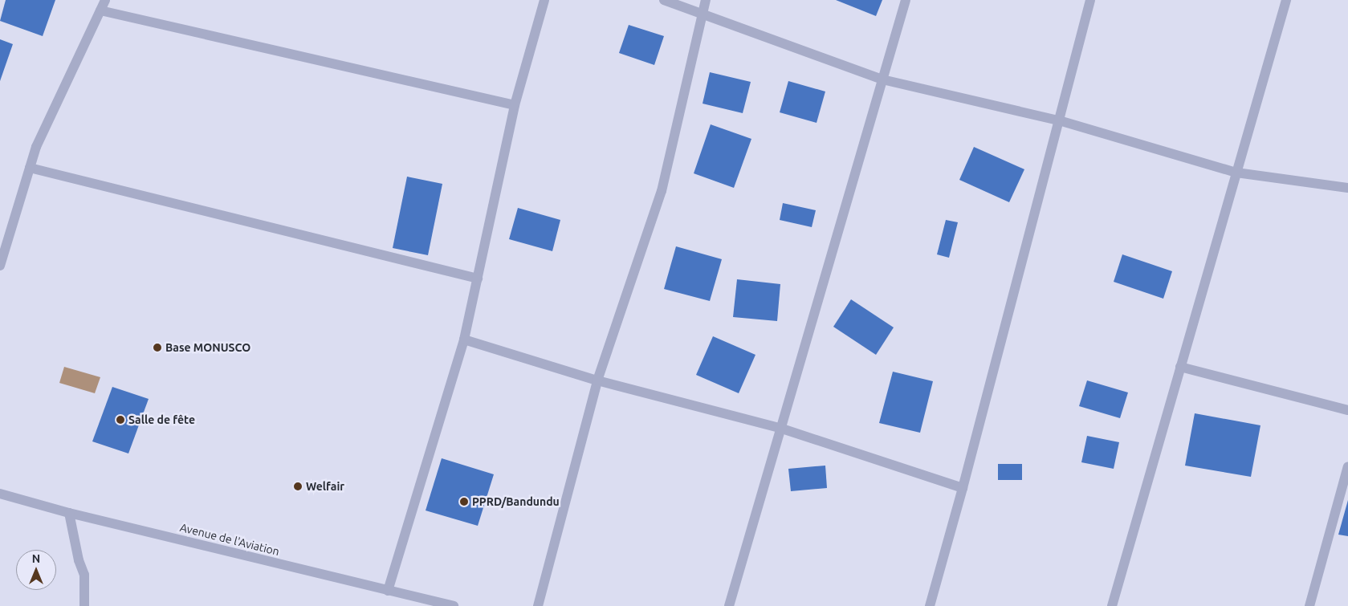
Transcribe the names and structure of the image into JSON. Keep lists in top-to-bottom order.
{
  "streets": {
    "street": ["Avenue de l'Aviation"]
  },
  "places": [
    "Base MONUSCO",
    "Salle de fête",
    "Welfair",
    "PPRD/Bandundu"
  ],
  "north": "top"
}
